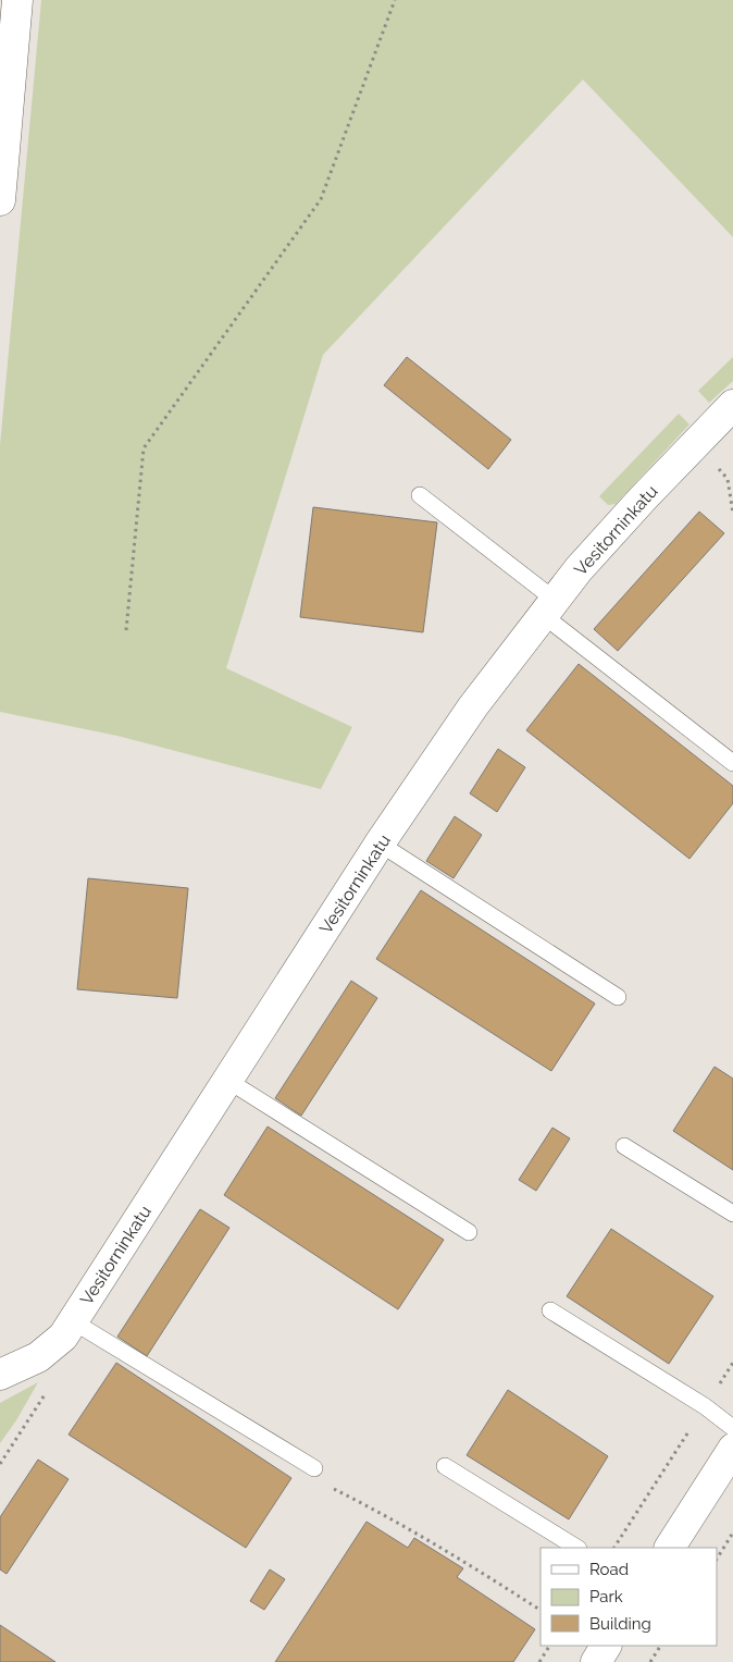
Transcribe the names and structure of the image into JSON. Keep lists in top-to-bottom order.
{
  "streets": {
    "street": ["Vesitorninkatu"]
  },
  "legend": ["Road", "Park", "Building"]
}
